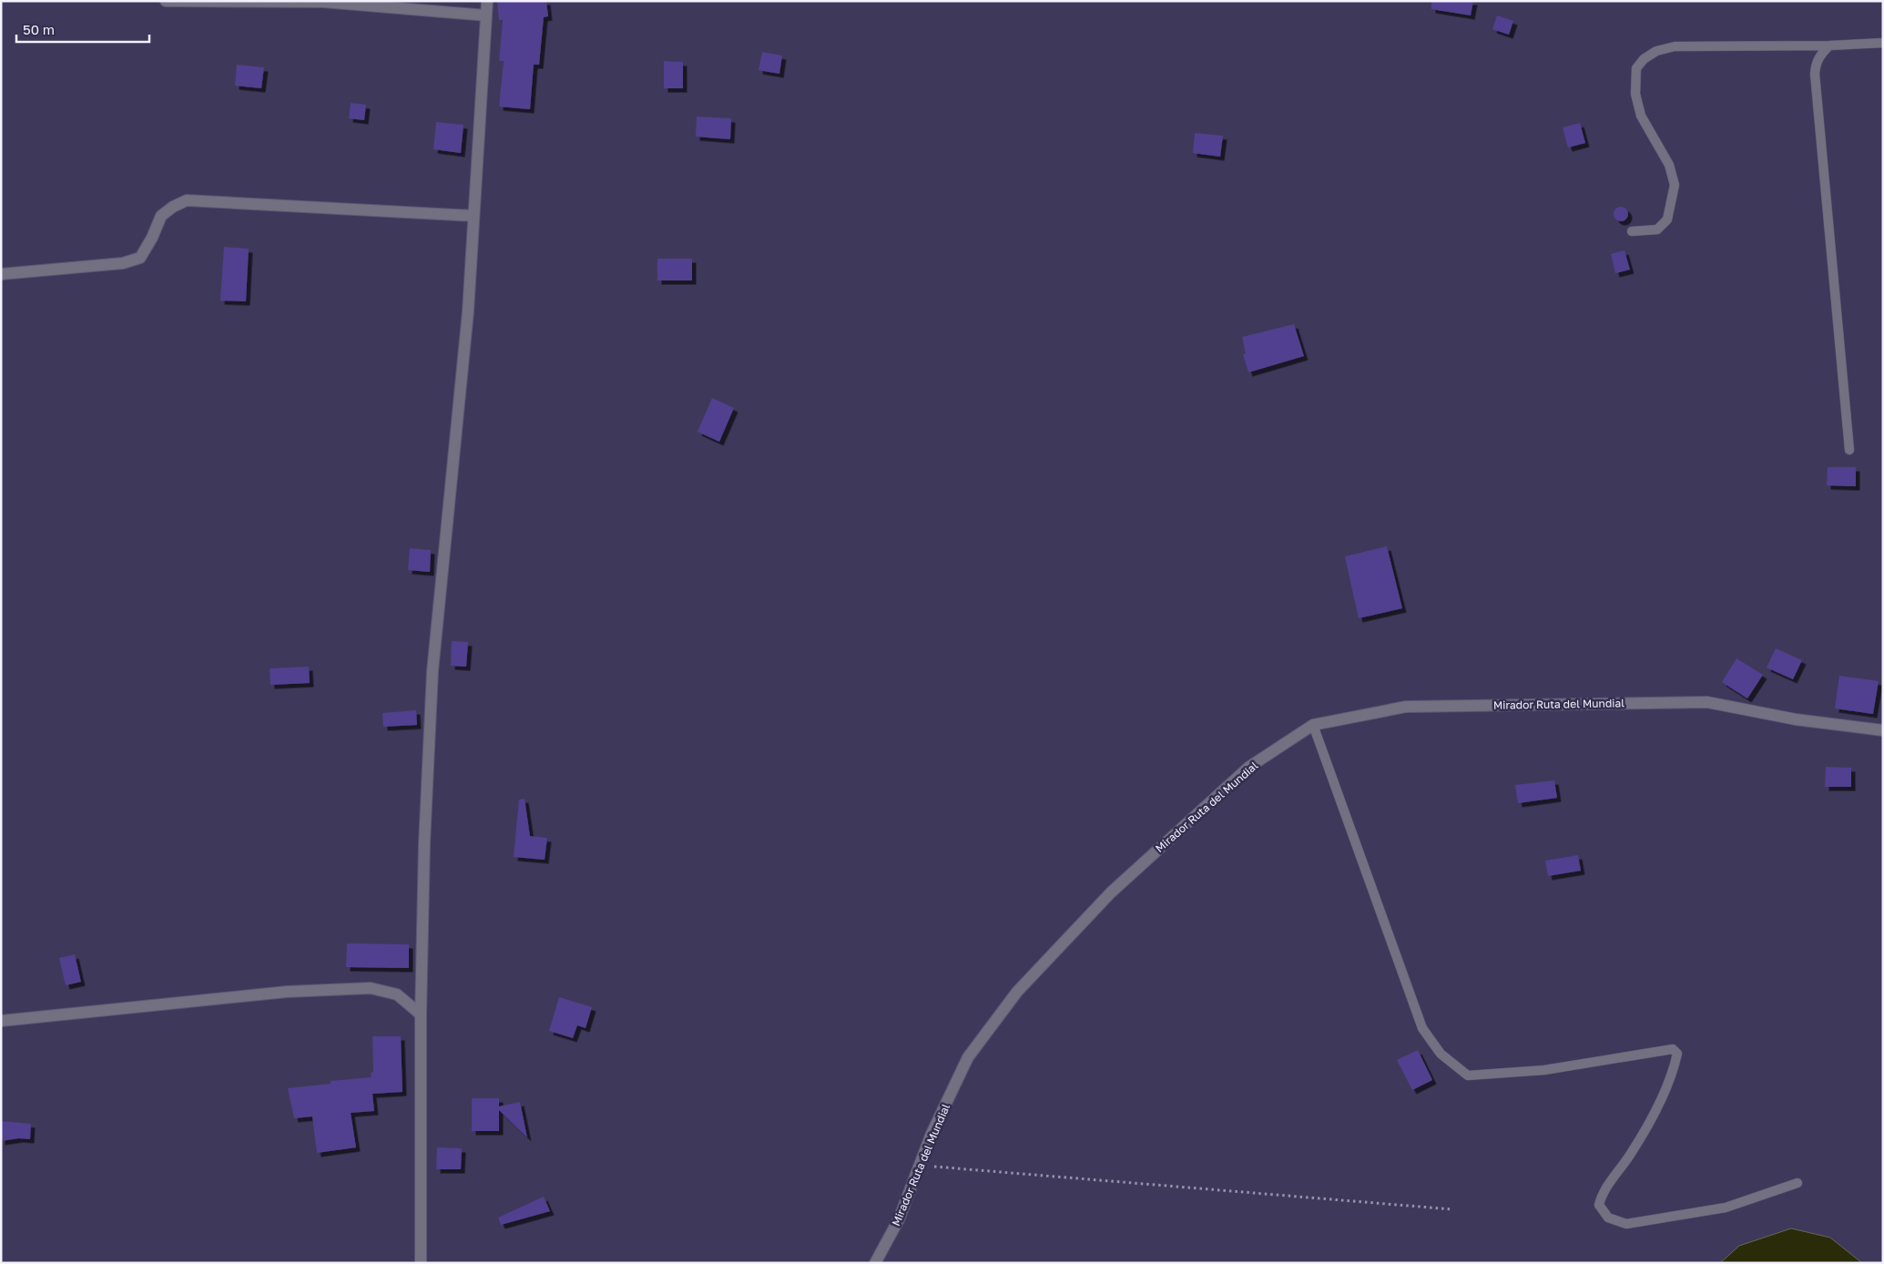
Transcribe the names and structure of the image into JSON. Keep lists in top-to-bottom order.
{
  "streets": {
    "street": ["Mirador Ruta del Mundial"]
  },
  "scale_bar": "50 m"
}
